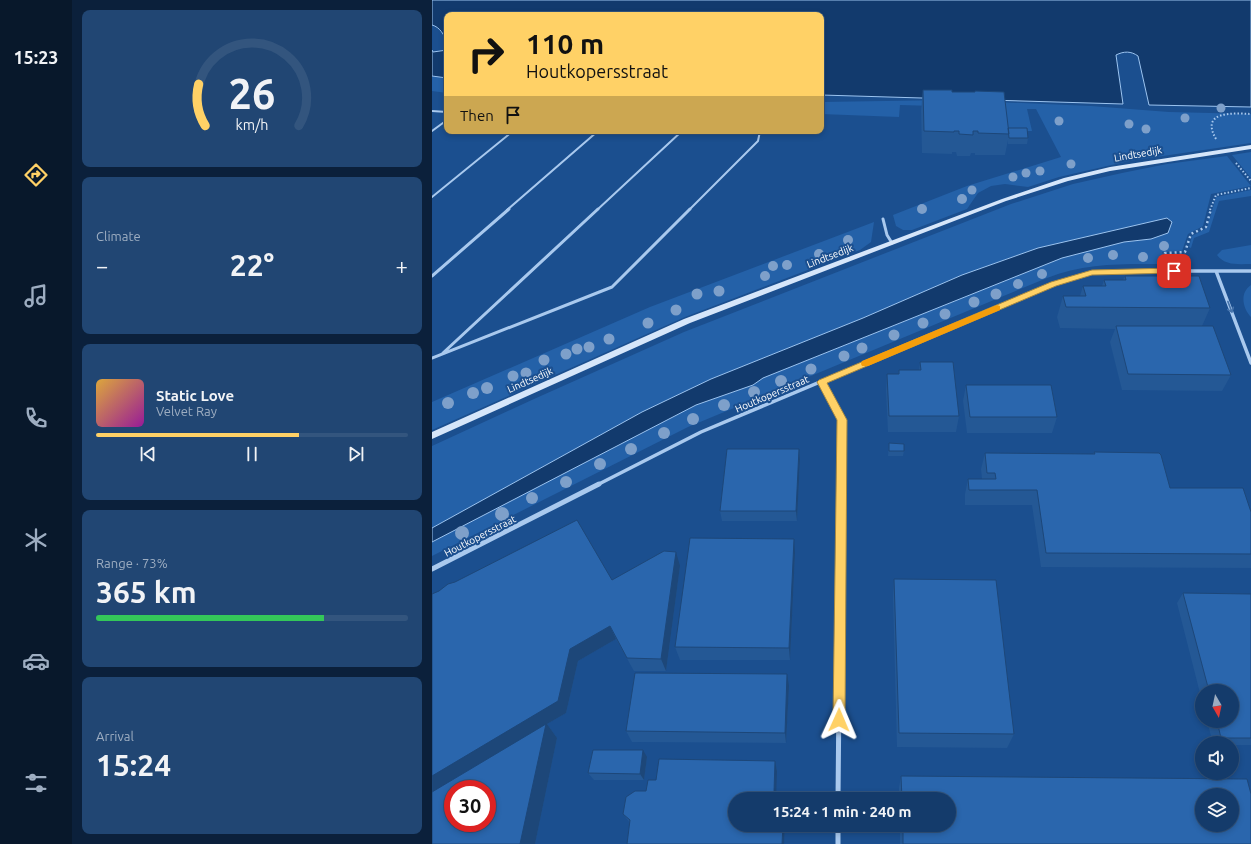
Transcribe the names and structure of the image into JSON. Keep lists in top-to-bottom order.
{
  "streets": {
    "street": ["Lindtsedijk", "Houtkopersstraat"]
  },
  "north": "bottom",
  "page": {
    "tabs": "15:23",
    "turn": ["110 m", "Houtkopersstraat"],
    "then": "Then",
    "tile": [
      "Climate",
      ["Range · 73%", "365 km"],
      ["Arrival", "15:24"]
    ],
    "heat": ["−", "22°", "+"],
    "song": ["Static Love", "Velvet Ray"],
    "limit": "30",
    "trip": "15:24 · 1 min · 240 m",
    "gauge": ["26", "km/h"]
  }
}
